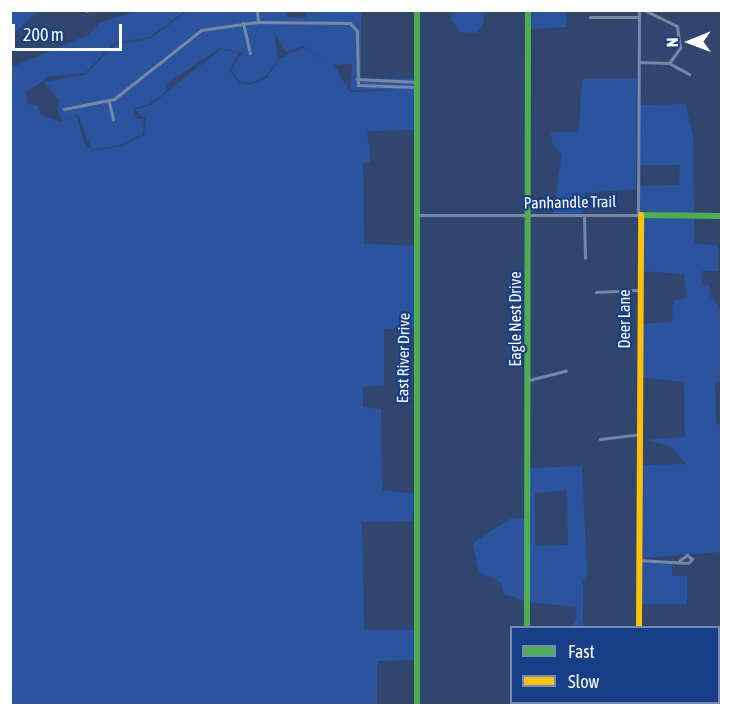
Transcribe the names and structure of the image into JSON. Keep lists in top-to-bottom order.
{
  "streets": {
    "street": [
      "Panhandle Trail",
      "Eagle Nest Drive",
      "Deer Lane",
      "East River Drive"
    ]
  },
  "crossings": [
    ["Panhandle Trail", "Eagle Nest Drive"],
    ["Panhandle Trail", "Deer Lane"],
    ["Panhandle Trail", "East River Drive"]
  ],
  "legend": ["Fast", "Slow"],
  "scale_bar": "200 m",
  "north": "left"
}
